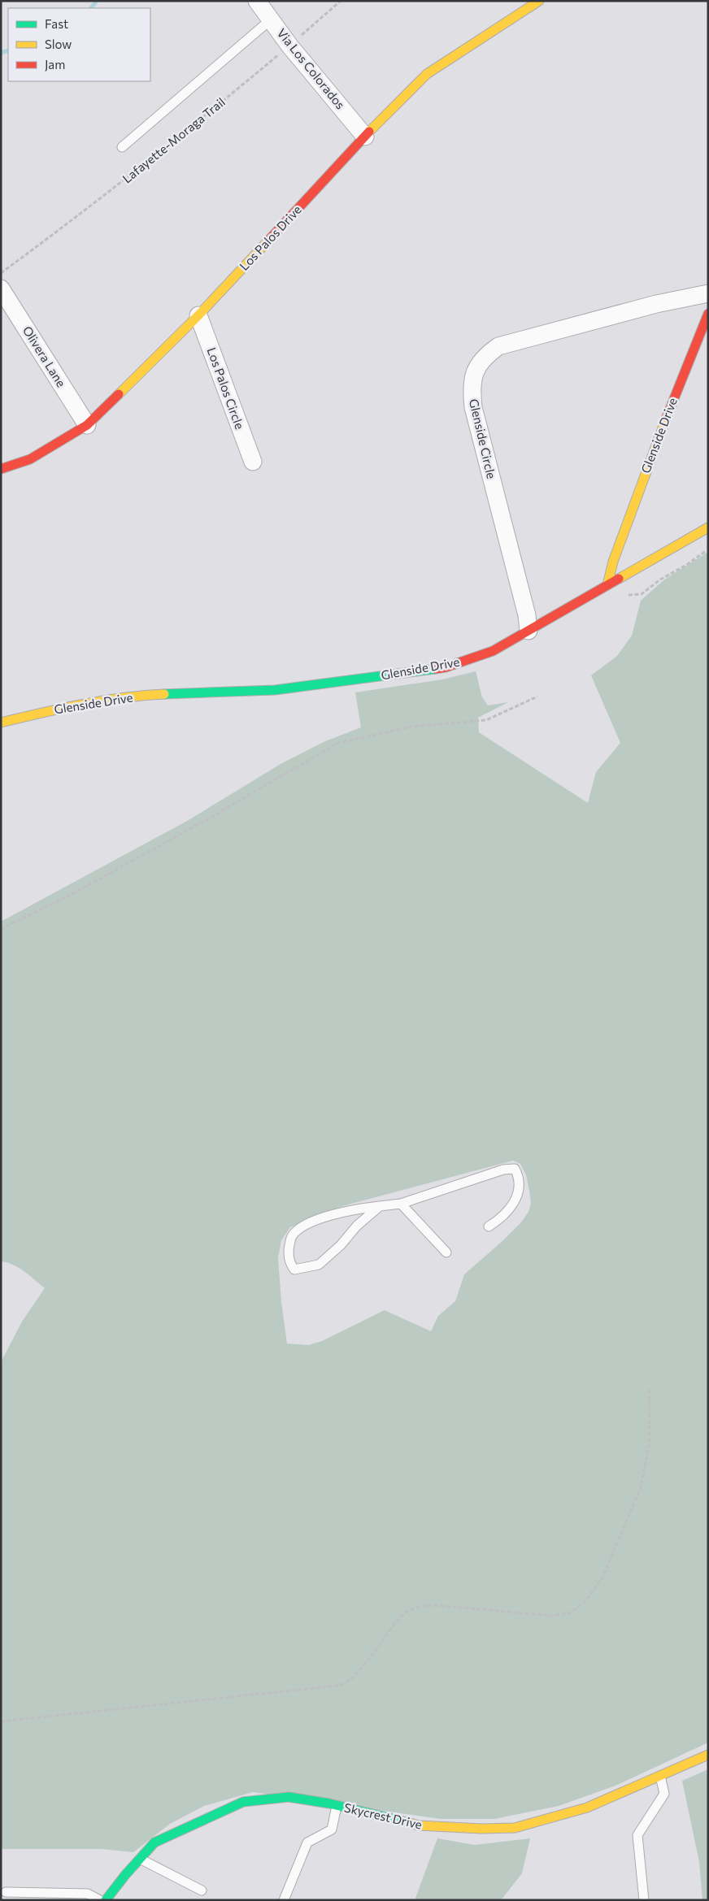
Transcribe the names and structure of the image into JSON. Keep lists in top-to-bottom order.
{
  "streets": {
    "street": [
      "Via Los Colorados",
      "Los Palos Drive",
      "Olivera Lane",
      "Los Palos Circle",
      "Glenside Drive",
      "Glenside Circle",
      "Skycrest Drive"
    ],
    "path": ["Lafayette-Moraga Trail"]
  },
  "crossings": [
    ["Via Los Colorados", "Lafayette-Moraga Trail"],
    ["Via Los Colorados", "Los Palos Drive"],
    ["Los Palos Drive", "Olivera Lane"],
    ["Los Palos Drive", "Los Palos Circle"],
    ["Glenside Drive", "Glenside Circle"]
  ],
  "legend": ["Fast", "Slow", "Jam"]
}
